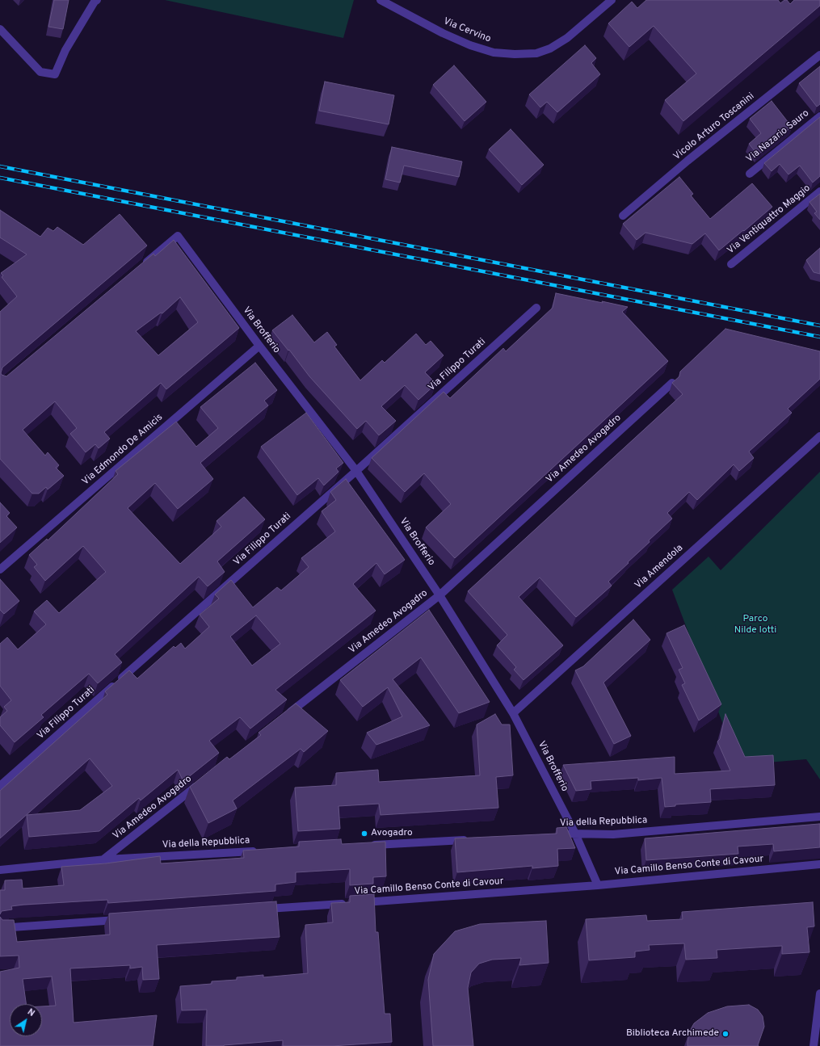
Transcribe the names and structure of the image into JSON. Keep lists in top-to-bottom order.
{
  "streets": {
    "street": [
      "Via Cervino",
      "Vicolo Arturo Toscanini",
      "Via Nazario Sauro",
      "Via Ventiquattro Maggio",
      "Via Brofferio",
      "Via Filippo Turati",
      "Via Amedeo Avogadro",
      "Via Edmondo De Amicis",
      "Via Amendola",
      "Via della Repubblica",
      "Via Camillo Benso Conte di Cavour"
    ]
  },
  "crossings": [
    ["Via Brofferio", "Via Filippo Turati"],
    ["Via Brofferio", "Via Amedeo Avogadro"],
    ["Via Brofferio", "Via Edmondo De Amicis"],
    ["Via Brofferio", "Via Amendola"],
    ["Via Brofferio", "Via della Repubblica"],
    ["Via Brofferio", "Via Camillo Benso Conte di Cavour"],
    ["Via Amedeo Avogadro", "Via della Repubblica"]
  ],
  "parks": ["Parco Nilde Iotti"],
  "places": ["Avogadro", "Biblioteca Archimede"],
  "north": "top right"
}
